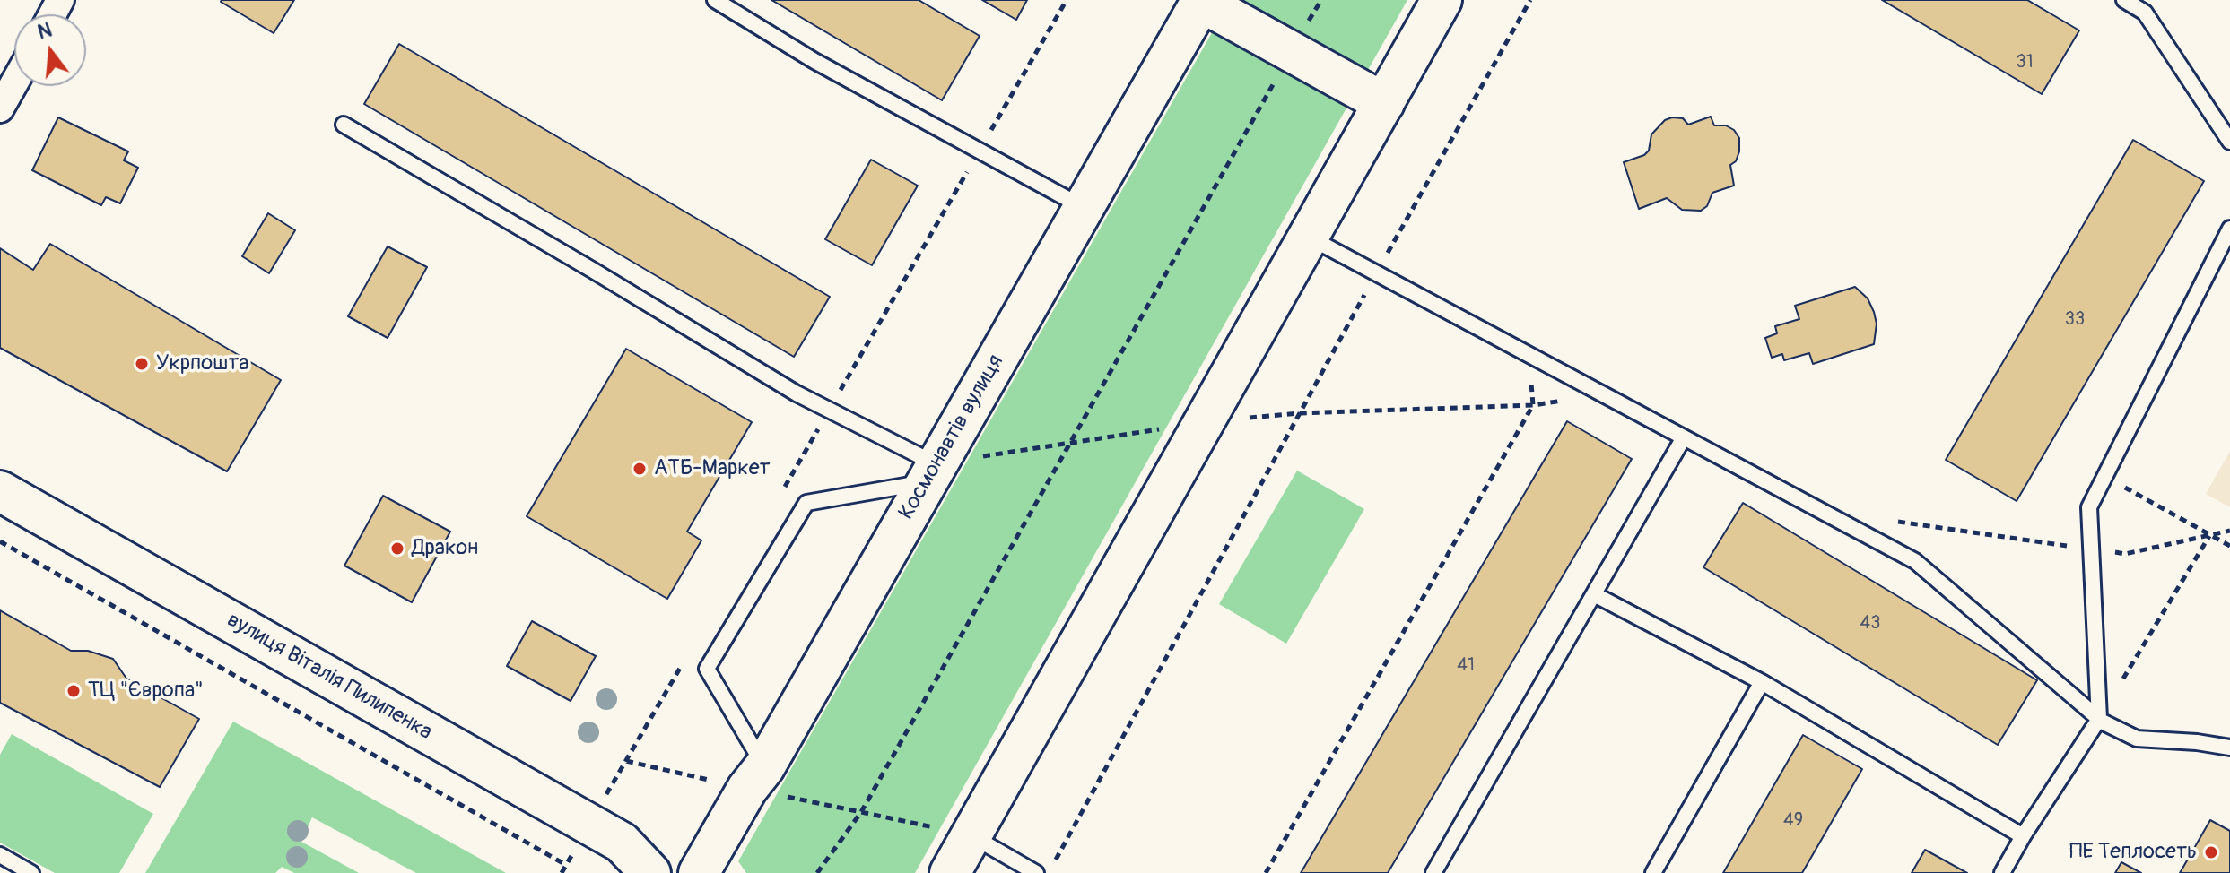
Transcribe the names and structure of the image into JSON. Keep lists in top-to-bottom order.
{
  "streets": {
    "street": ["Космонавтів вулиця", "вулиця Віталія Пилипенка"]
  },
  "places": [
    "Укрпошта",
    "АТБ-Маркет",
    "Дракон",
    "ТЦ \"Європа\"",
    "ПЕ Теплосеть"
  ],
  "house_numbers": [
    "31",
    "33",
    "43",
    "41",
    "49"
  ],
  "north": "top"
}
